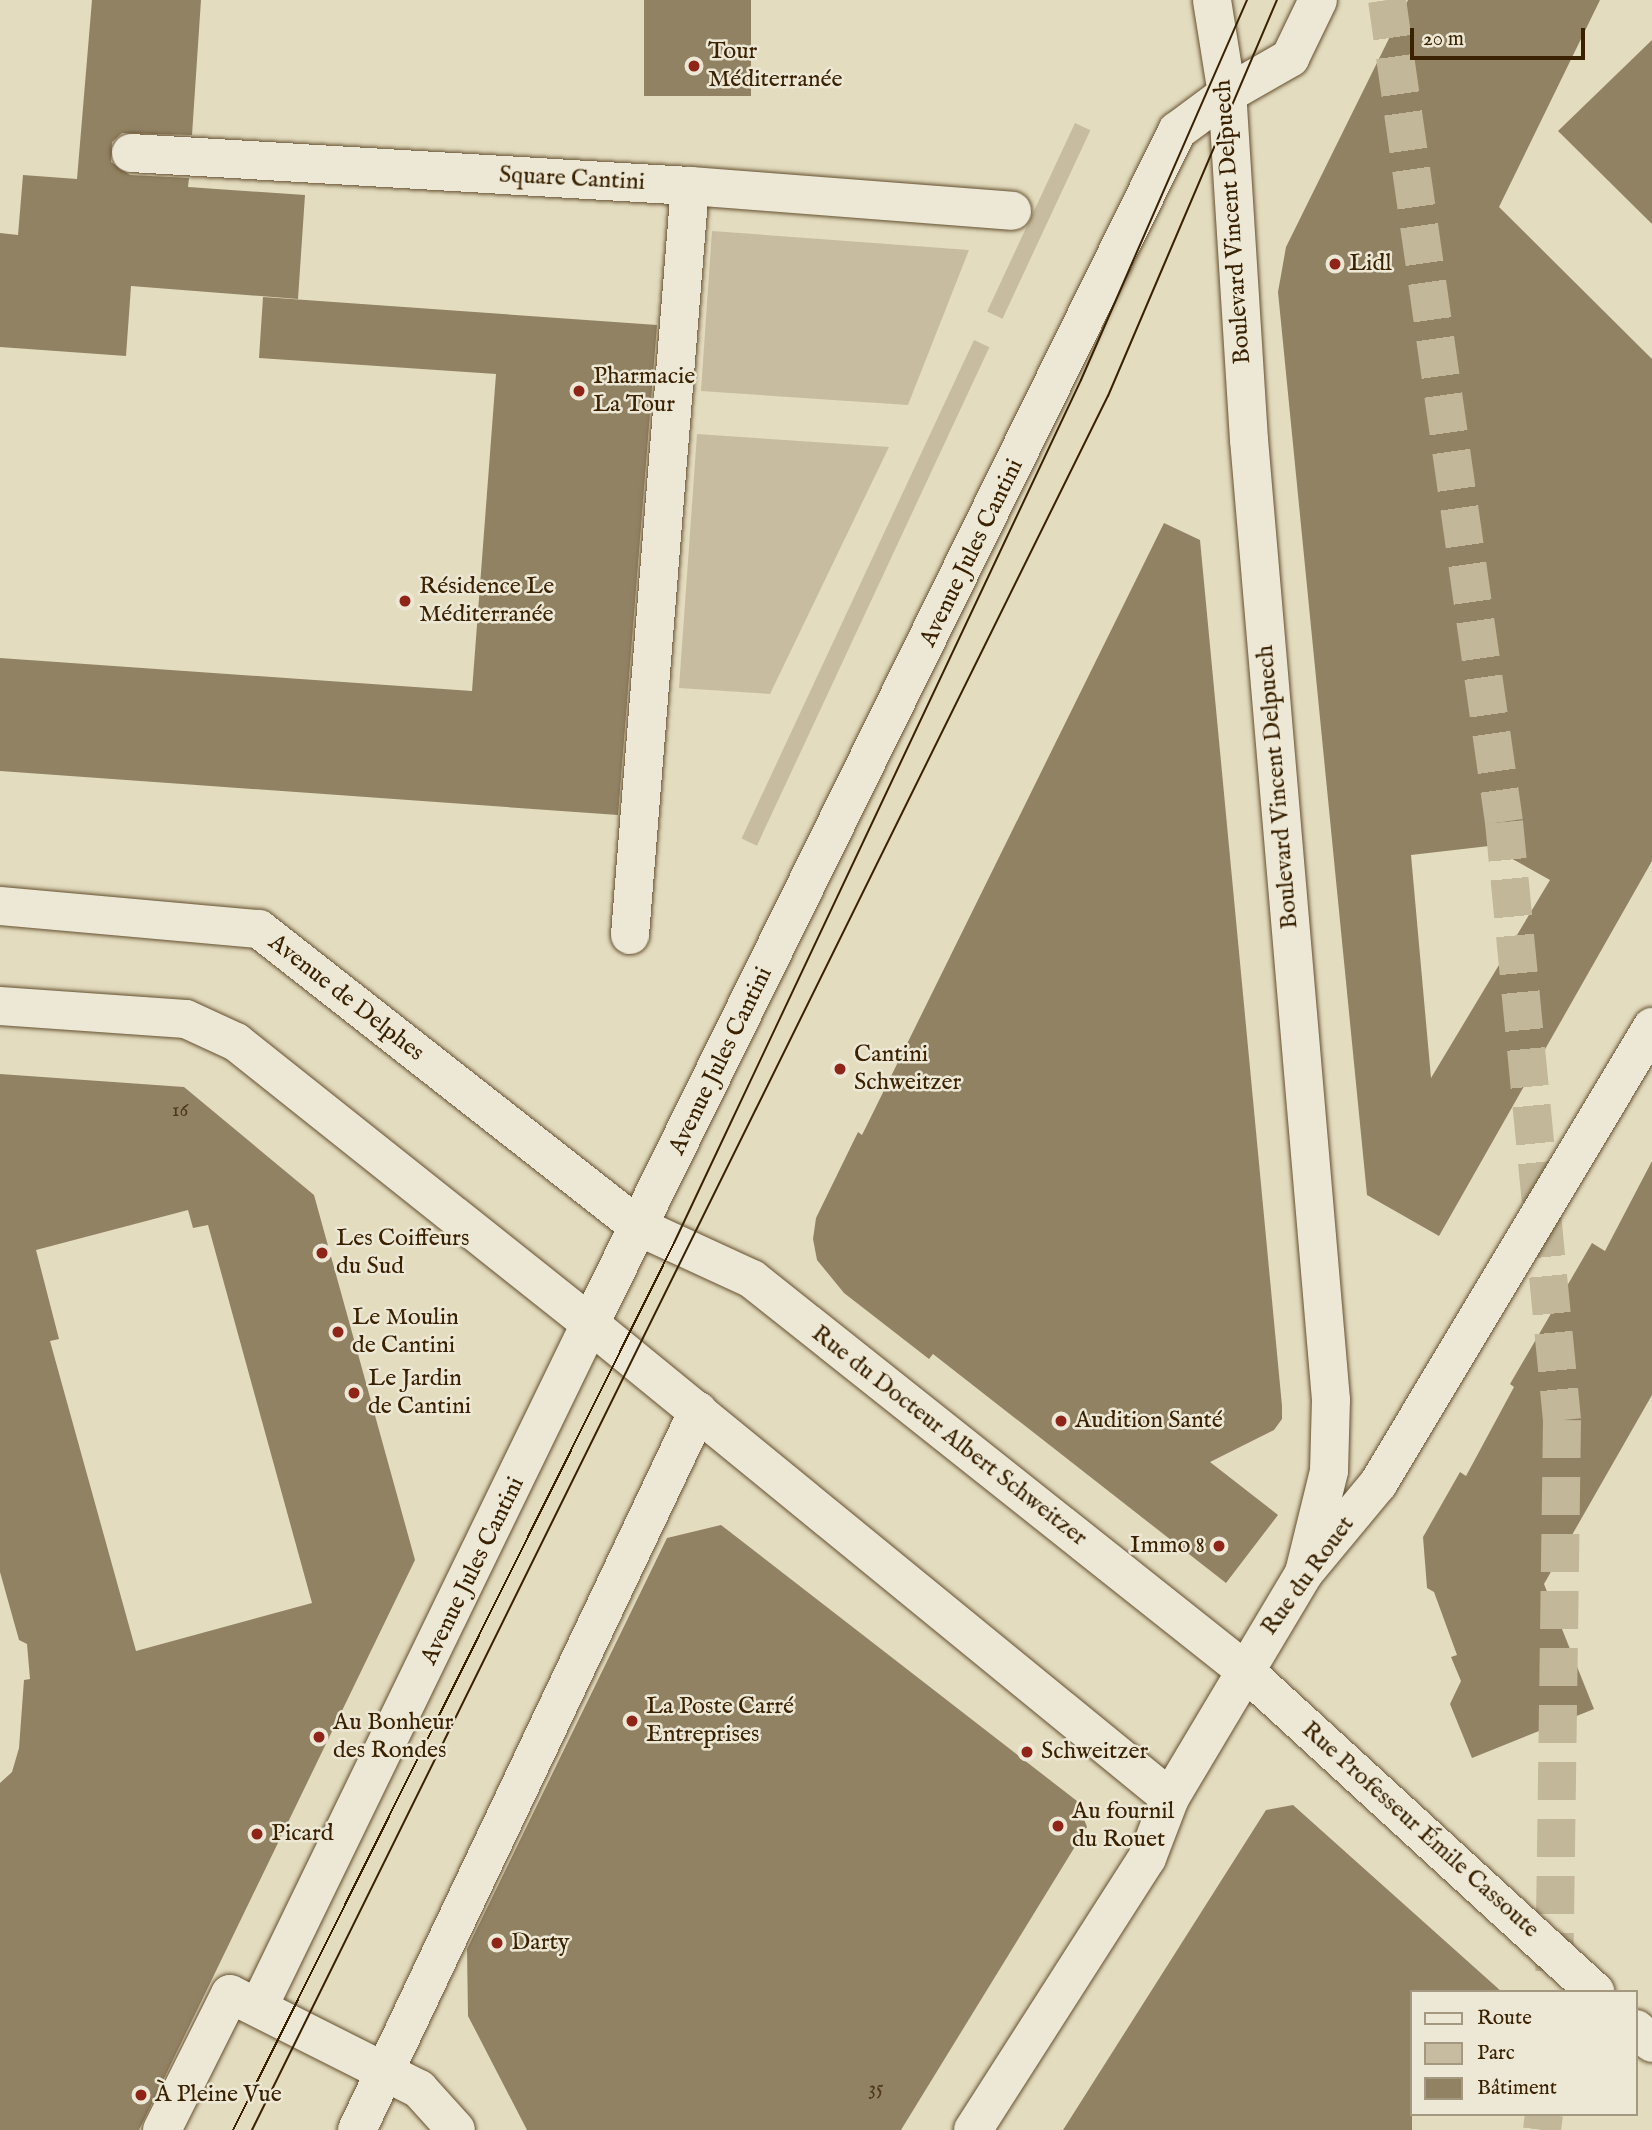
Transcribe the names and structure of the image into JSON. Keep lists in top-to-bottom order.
{
  "streets": {
    "street": [
      "Square Cantini",
      "Boulevard Vincent Delpuech",
      "Avenue Jules Cantini",
      "Avenue de Delphes",
      "Rue du Docteur Albert Schweitzer",
      "Rue du Rouet",
      "Rue Professeur Émile Cassoute"
    ]
  },
  "crossings": [
    ["Boulevard Vincent Delpuech", "Avenue Jules Cantini"],
    ["Boulevard Vincent Delpuech", "Rue du Rouet"],
    ["Avenue Jules Cantini", "Avenue de Delphes"],
    ["Avenue Jules Cantini", "Rue du Docteur Albert Schweitzer"],
    ["Avenue de Delphes", "Rue du Docteur Albert Schweitzer"],
    ["Rue du Docteur Albert Schweitzer", "Rue du Rouet"],
    ["Rue du Docteur Albert Schweitzer", "Rue Professeur Émile Cassoute"],
    ["Rue du Rouet", "Rue Professeur Émile Cassoute"]
  ],
  "places": [
    "Tour Méditerranée",
    "Lidl",
    "Pharmacie La Tour",
    "Résidence Le Méditerranée",
    "Cantini Schweitzer",
    "Les Coiffeurs du Sud",
    "Le Moulin de Cantini",
    "Le Jardin de Cantini",
    "Audition Santé",
    "Immo 8",
    "La Poste Carré Entreprises",
    "Au Bonheur des Rondes",
    "Schweitzer",
    "Au fournil du Rouet",
    "Picard",
    "Darty",
    "À Pleine Vue"
  ],
  "house_numbers": ["16", "35"],
  "legend": ["Route", "Parc", "Bâtiment"],
  "scale_bar": "20 m"
}
